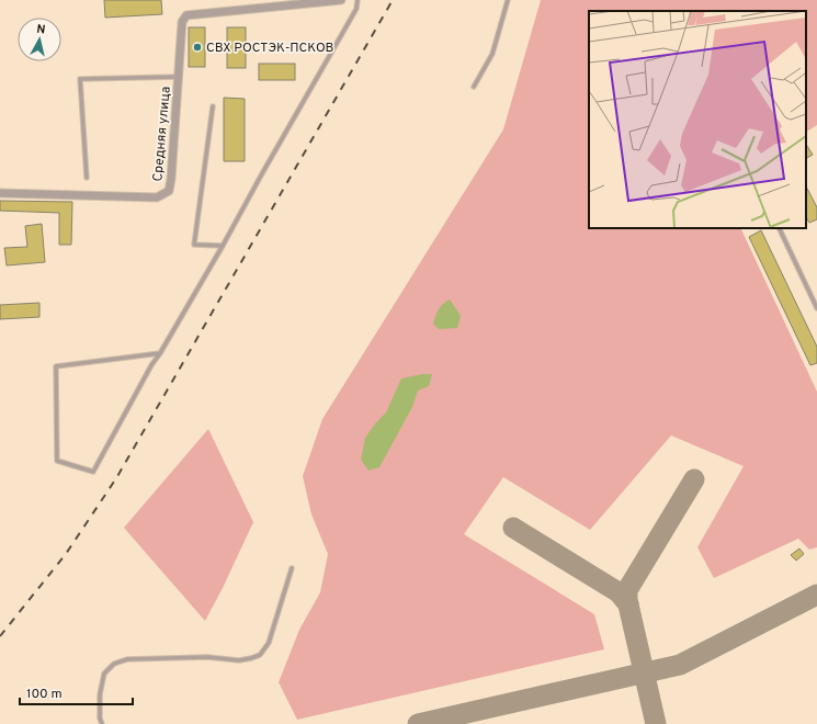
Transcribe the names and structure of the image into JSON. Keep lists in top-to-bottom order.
{
  "streets": {
    "street": ["Средняя улица"]
  },
  "places": ["СВХ РОСТЭК-ПСКОВ"],
  "scale_bar": "100 m",
  "north": "top"
}
